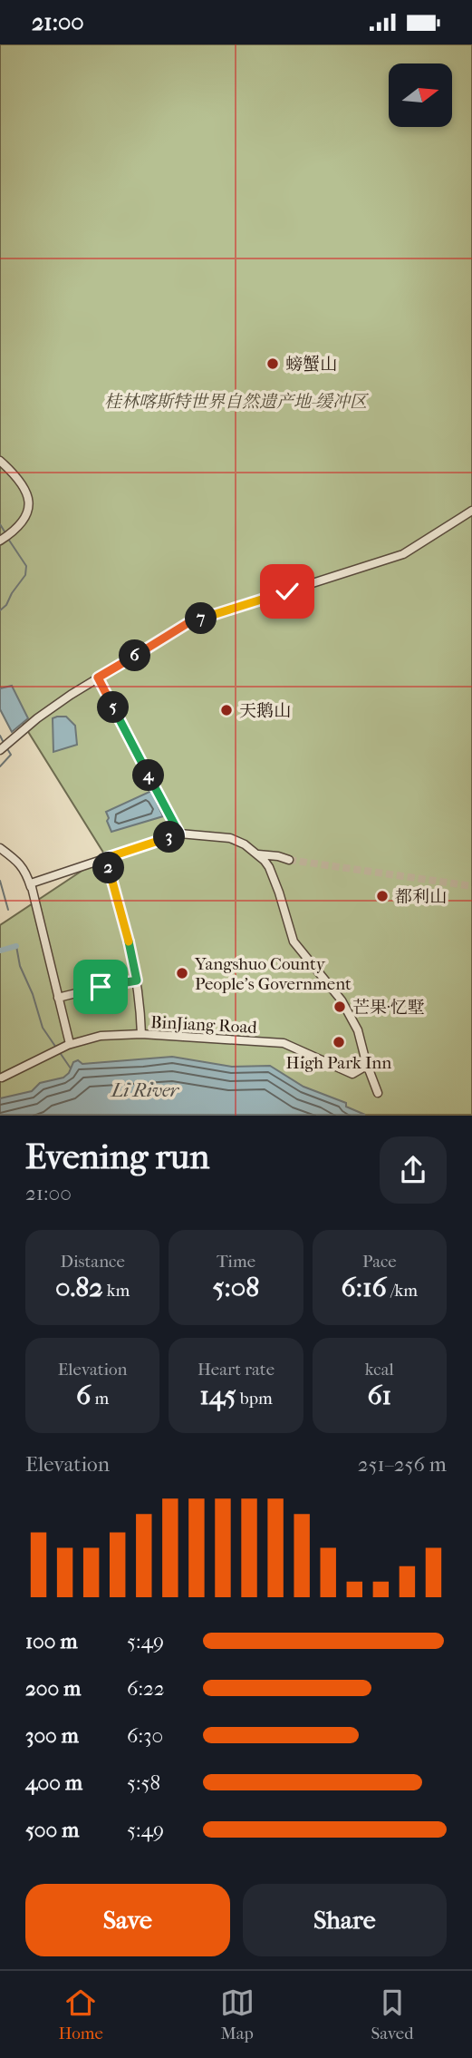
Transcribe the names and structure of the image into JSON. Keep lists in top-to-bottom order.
{
  "streets": {
    "street": ["BinJiang Road"]
  },
  "water": ["Li River"],
  "parks": ["桂林喀斯特世界自然遗产地-缓冲区"],
  "places": [
    "螃蟹山",
    "天鹅山",
    "都利山",
    "Yangshuo County People's Government",
    "芒果·忆墅",
    "High Park Inn"
  ],
  "north": "right",
  "page": {
    "status": "21:00",
    "pins": [
      "7",
      "6",
      "5",
      "4",
      "3",
      "2"
    ],
    "heading": ["Evening run", "21:00"],
    "stats": [
      ["Distance", "0.82 km"],
      ["Time", "5:08"],
      ["Pace", "6:16 /km"],
      ["Elevation", "6 m"],
      ["Heart rate", "145 bpm"],
      ["kcal", "61"]
    ],
    "chart": ["Elevation", "251–256 m"],
    "list": [
      {
        "name": "100 m",
        "note": "5:49"
      },
      {
        "name": "200 m",
        "note": "6:22"
      },
      {
        "name": "300 m",
        "note": "6:30"
      },
      {
        "name": "400 m",
        "note": "5:58"
      },
      {
        "name": "500 m",
        "note": "5:49"
      }
    ],
    "buttons": ["Save", "Share"],
    "tabs": ["Home", "Map", "Saved"]
  }
}
